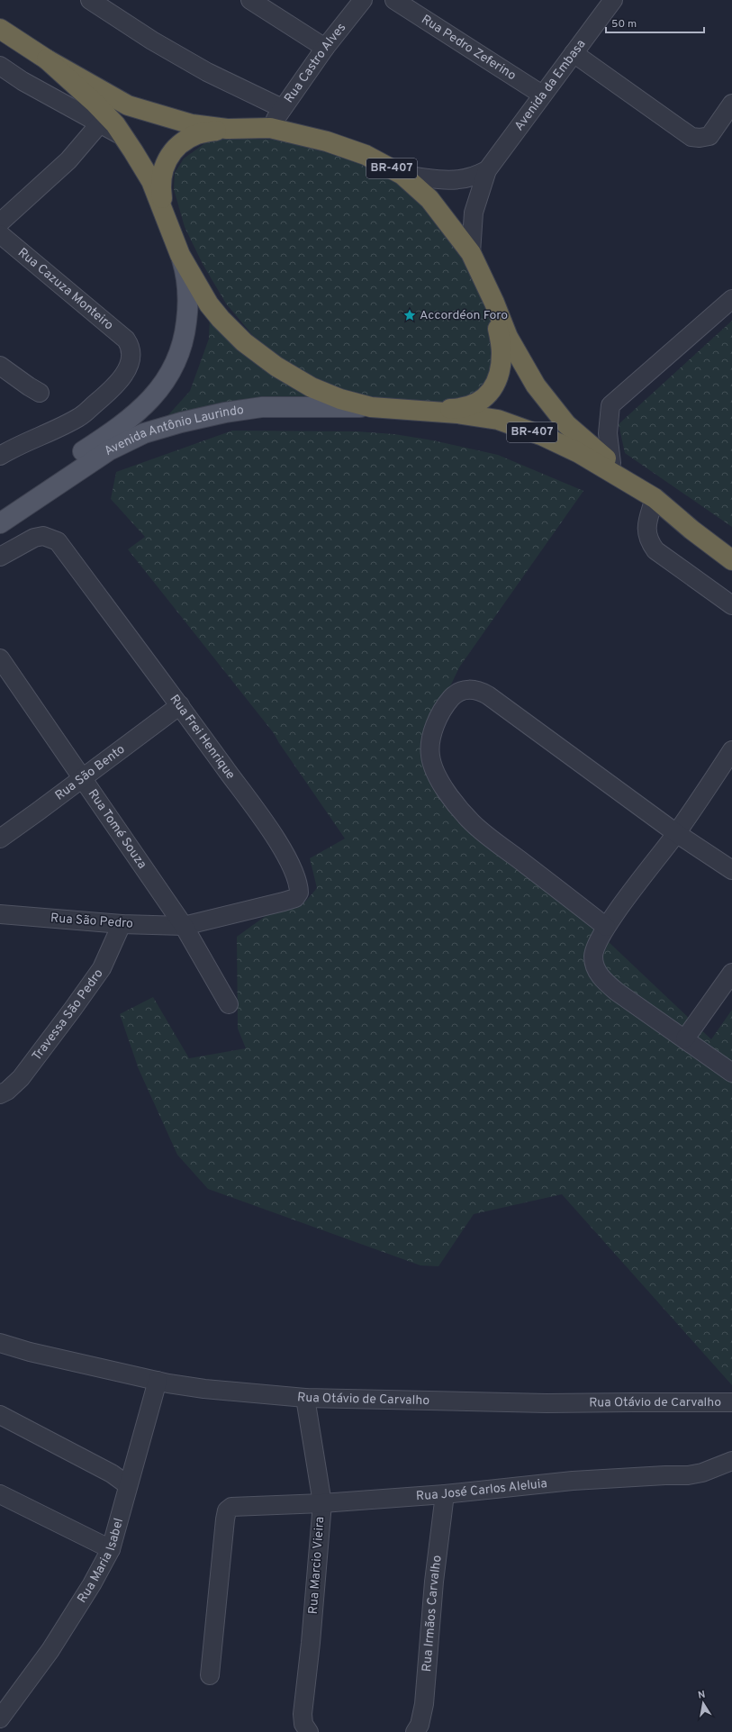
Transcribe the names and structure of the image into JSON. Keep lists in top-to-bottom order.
{
  "streets": {
    "highway": ["BR-407"],
    "main road": ["Avenida Antônio Laurindo"],
    "street": [
      "Rua Pedro Zeferino",
      "Rua Castro Alves",
      "Avenida da Embasa",
      "Rua Cazuza Monteiro",
      "Rua Frei Henrique",
      "Rua São Bento",
      "Rua Tomé Souza",
      "Rua São Pedro",
      "Travessa São Pedro",
      "Rua Otávio de Carvalho",
      "Rua José Carlos Aleluia",
      "Rua Maria Isabel",
      "Rua Marcio Vieira",
      "Rua Irmãos Carvalho"
    ]
  },
  "crossings": [
    ["Rua Pedro Zeferino", "Avenida da Embasa"],
    ["Rua Castro Alves", "BR-407"],
    ["Avenida da Embasa", "BR-407"],
    ["BR-407", "Avenida Antônio Laurindo"],
    ["Rua Frei Henrique", "Rua São Bento"],
    ["Rua Frei Henrique", "Rua Tomé Souza"],
    ["Rua Frei Henrique", "Rua São Pedro"],
    ["Rua São Bento", "Rua Tomé Souza"],
    ["Rua Tomé Souza", "Rua São Pedro"],
    ["Rua São Pedro", "Travessa São Pedro"],
    ["Rua Otávio de Carvalho", "Rua Maria Isabel"],
    ["Rua Otávio de Carvalho", "Rua Marcio Vieira"],
    ["Rua José Carlos Aleluia", "Rua Marcio Vieira"],
    ["Rua José Carlos Aleluia", "Rua Irmãos Carvalho"]
  ],
  "places": {
    "place": ["Accordéon Foro"]
  },
  "scale_bar": "50 m",
  "north": "top"
}
